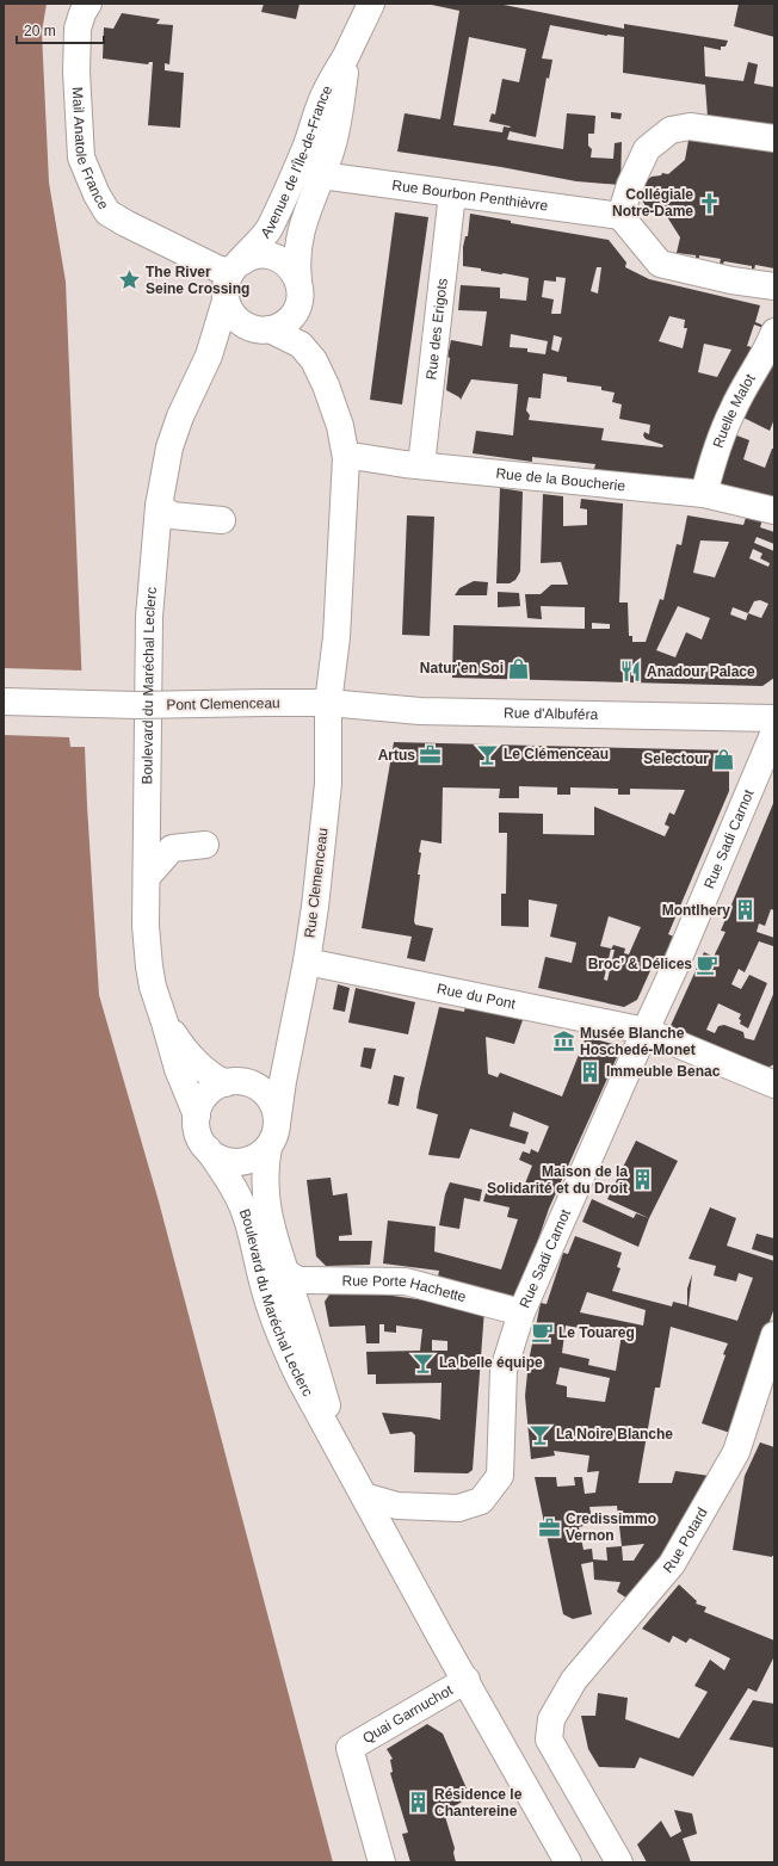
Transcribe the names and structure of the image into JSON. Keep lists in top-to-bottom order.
{
  "streets": {
    "street": [
      "Mail Anatole France",
      "Avenue de l'Île-de-France",
      "Rue Bourbon Penthièvre",
      "Rue des Erigots",
      "Ruelle Malot",
      "Rue de la Boucherie",
      "Boulevard du Maréchal Leclerc",
      "Pont Clemenceau",
      "Rue d'Albuféra",
      "Rue Sadi Carnot",
      "Rue Clemenceau",
      "Rue du Pont",
      "Rue Porte Hachette",
      "Rue Potard",
      "Quai Garnuchot"
    ]
  },
  "crossings": [
    ["Mail Anatole France", "Avenue de l'Île-de-France"],
    ["Mail Anatole France", "Boulevard du Maréchal Leclerc"],
    ["Avenue de l'Île-de-France", "Rue Bourbon Penthièvre"],
    ["Avenue de l'Île-de-France", "Boulevard du Maréchal Leclerc"],
    ["Avenue de l'Île-de-France", "Rue Clemenceau"],
    ["Rue Bourbon Penthièvre", "Rue des Erigots"],
    ["Rue des Erigots", "Rue de la Boucherie"],
    ["Ruelle Malot", "Rue de la Boucherie"],
    ["Rue de la Boucherie", "Rue Clemenceau"],
    ["Boulevard du Maréchal Leclerc", "Rue Sadi Carnot"],
    ["Boulevard du Maréchal Leclerc", "Rue Clemenceau"],
    ["Boulevard du Maréchal Leclerc", "Rue Porte Hachette"],
    ["Boulevard du Maréchal Leclerc", "Quai Garnuchot"],
    ["Pont Clemenceau", "Rue d'Albuféra"],
    ["Pont Clemenceau", "Rue Clemenceau"],
    ["Rue d'Albuféra", "Rue Clemenceau"],
    ["Rue Sadi Carnot", "Rue du Pont"],
    ["Rue Sadi Carnot", "Rue Porte Hachette"],
    ["Rue Clemenceau", "Rue du Pont"]
  ],
  "places": {
    "church": ["Collégiale Notre-Dame"],
    "place": ["The River Seine Crossing"],
    "shop": ["Natur'en Soi", "Selectour"],
    "restaurant": ["Anadour Palace"],
    "bar": ["Le Clémenceau", "La belle équipe", "La Noire Blanche"],
    "office": ["Artus", "Credissimmo Vernon"],
    "building": [
      "Montlhery",
      "Immeuble Benac",
      "Maison de la Solidarité et du Droit",
      "Résidence le Chantereine"
    ],
    "cafe": ["Broc’ & Délices", "Le Touareg"],
    "museum": ["Musée Blanche Hoschedé-Monet"]
  },
  "scale_bar": "20 m"
}
